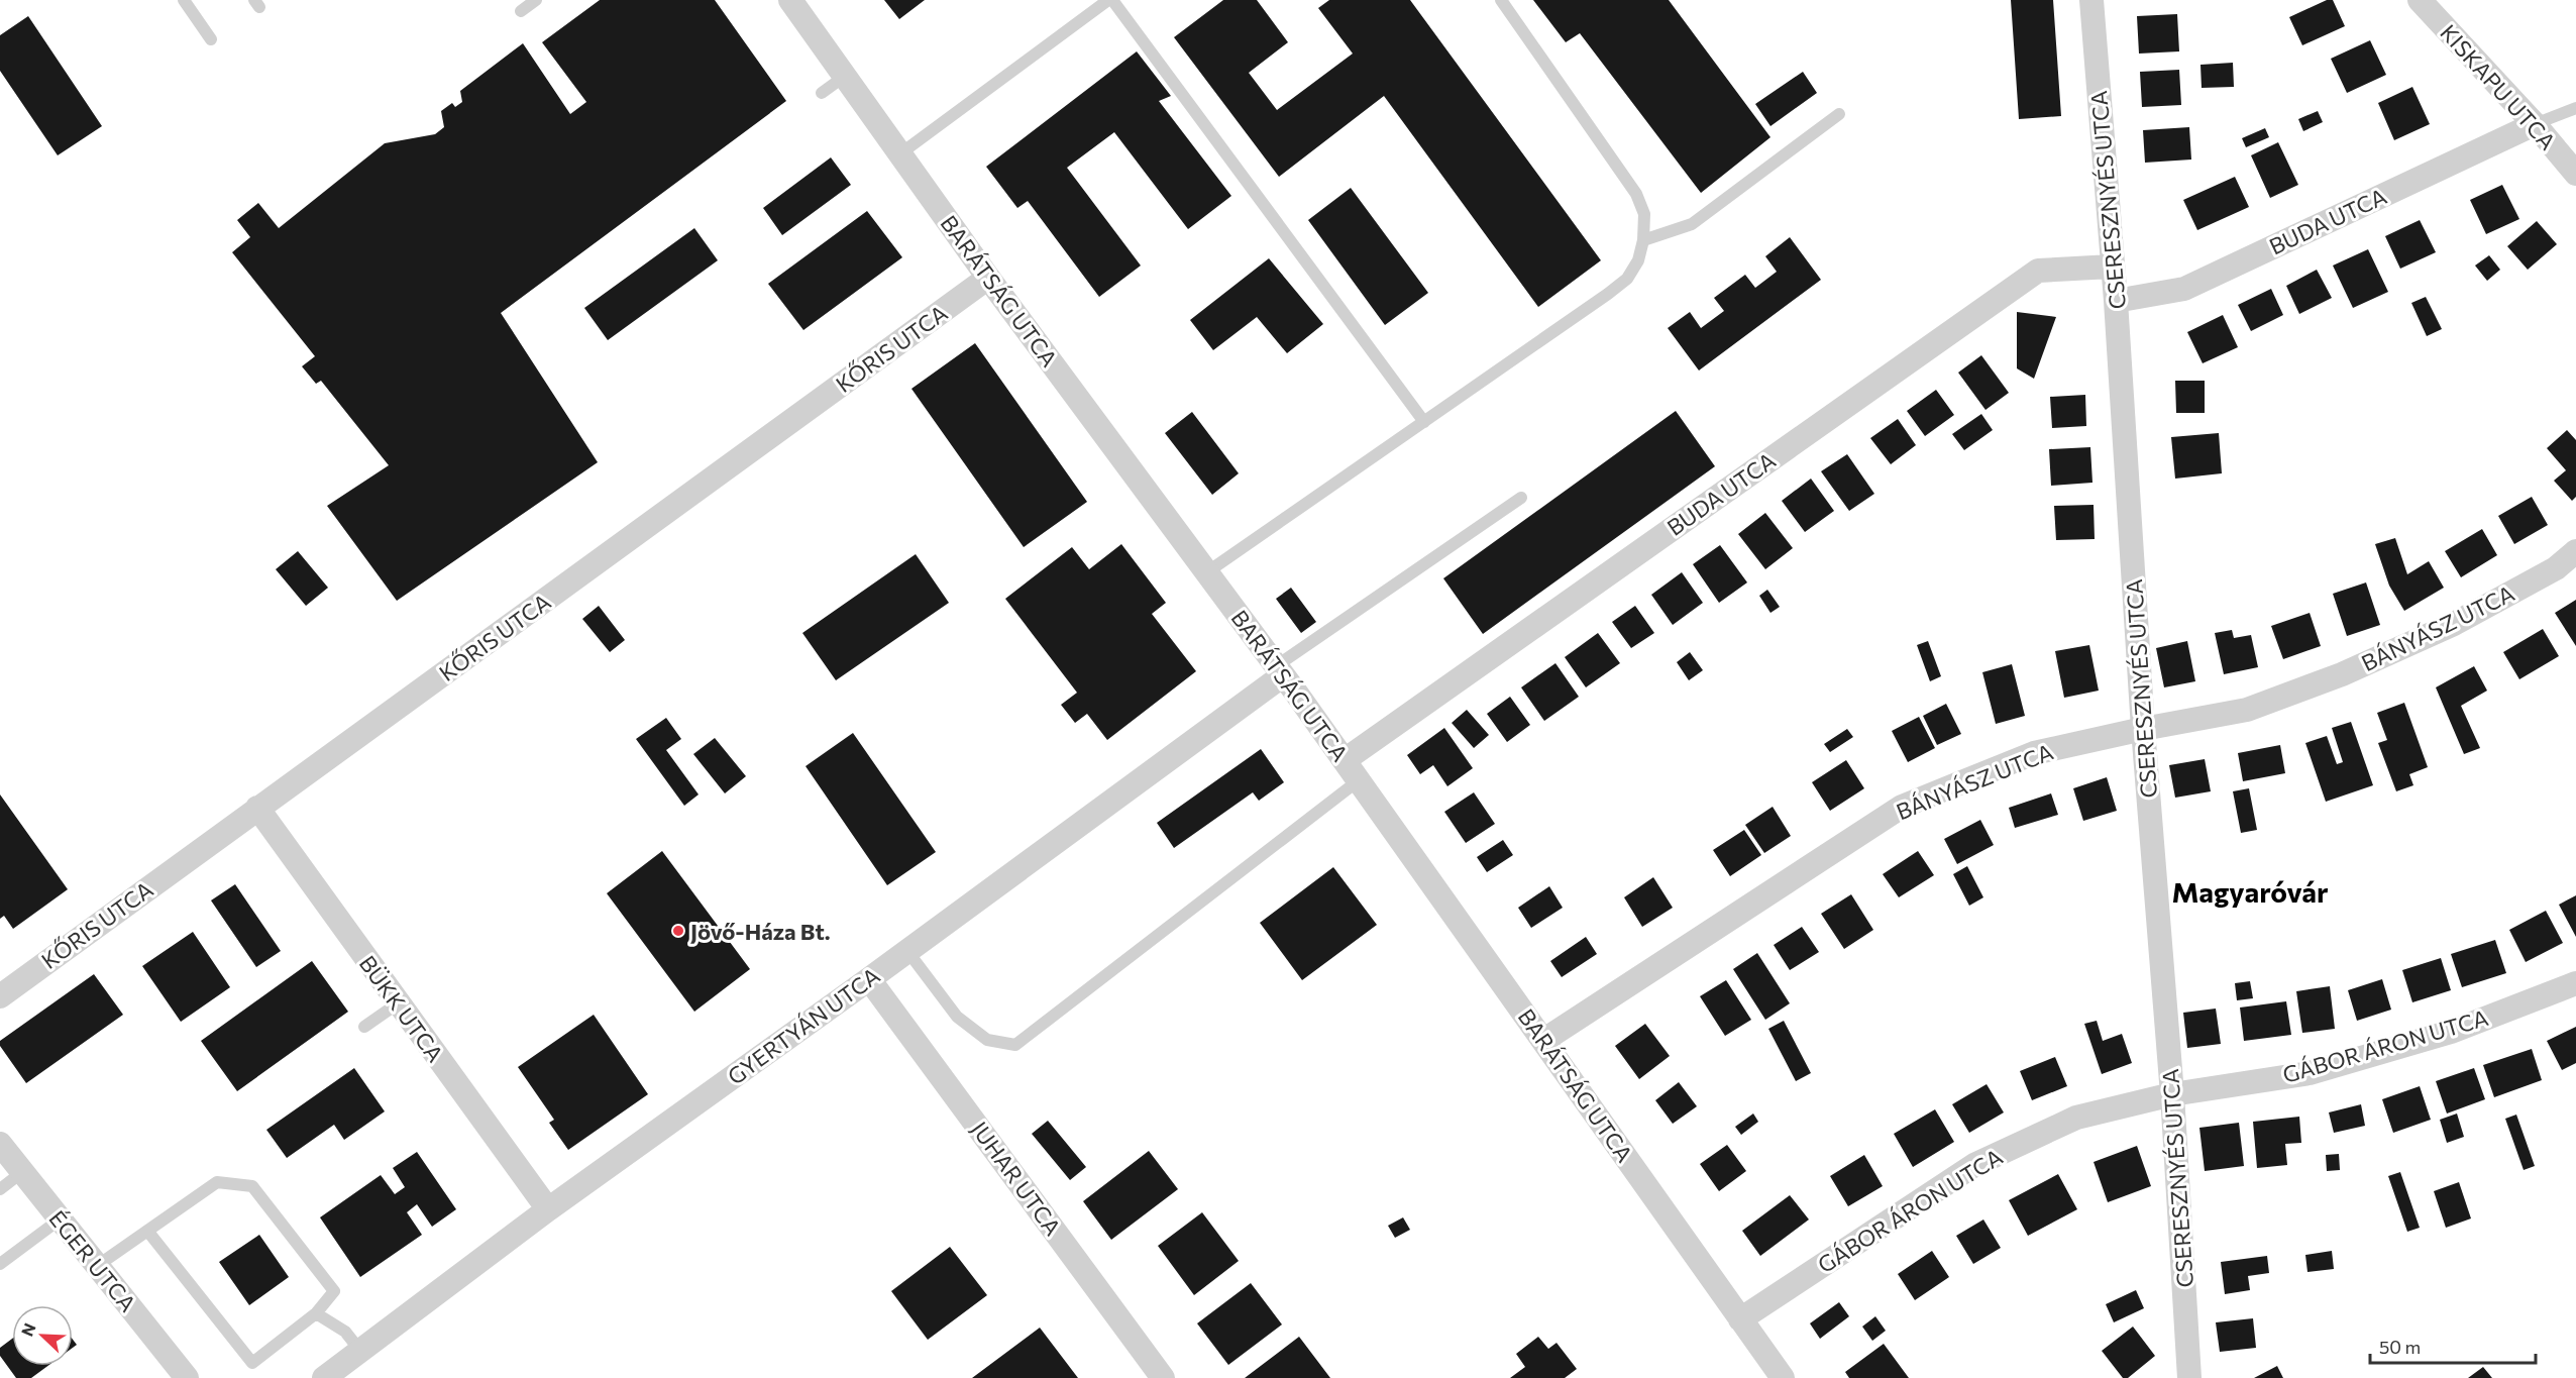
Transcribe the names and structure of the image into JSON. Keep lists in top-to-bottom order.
{
  "streets": {
    "street": [
      "KISKAPU UTCA",
      "CSERESZNYÉS UTCA",
      "BUDA UTCA",
      "BARÁTSÁG UTCA",
      "KŐRIS UTCA",
      "BÁNYÁSZ UTCA",
      "BÜKK UTCA",
      "GYERTYÁN UTCA",
      "GÁBOR ÁRON UTCA",
      "JUHAR UTCA",
      "ÉGER UTCA"
    ]
  },
  "crossings": [
    ["KISKAPU UTCA", "BUDA UTCA"],
    ["CSERESZNYÉS UTCA", "BUDA UTCA"],
    ["CSERESZNYÉS UTCA", "BÁNYÁSZ UTCA"],
    ["CSERESZNYÉS UTCA", "GÁBOR ÁRON UTCA"],
    ["BUDA UTCA", "BARÁTSÁG UTCA"],
    ["BARÁTSÁG UTCA", "KŐRIS UTCA"],
    ["BARÁTSÁG UTCA", "BÁNYÁSZ UTCA"],
    ["BARÁTSÁG UTCA", "GYERTYÁN UTCA"],
    ["BARÁTSÁG UTCA", "GÁBOR ÁRON UTCA"],
    ["KŐRIS UTCA", "BÜKK UTCA"],
    ["BÜKK UTCA", "GYERTYÁN UTCA"],
    ["GYERTYÁN UTCA", "JUHAR UTCA"]
  ],
  "districts": ["Magyaróvár"],
  "places": ["Jövő-Háza Bt."],
  "scale_bar": "50 m",
  "north": "top left"
}
